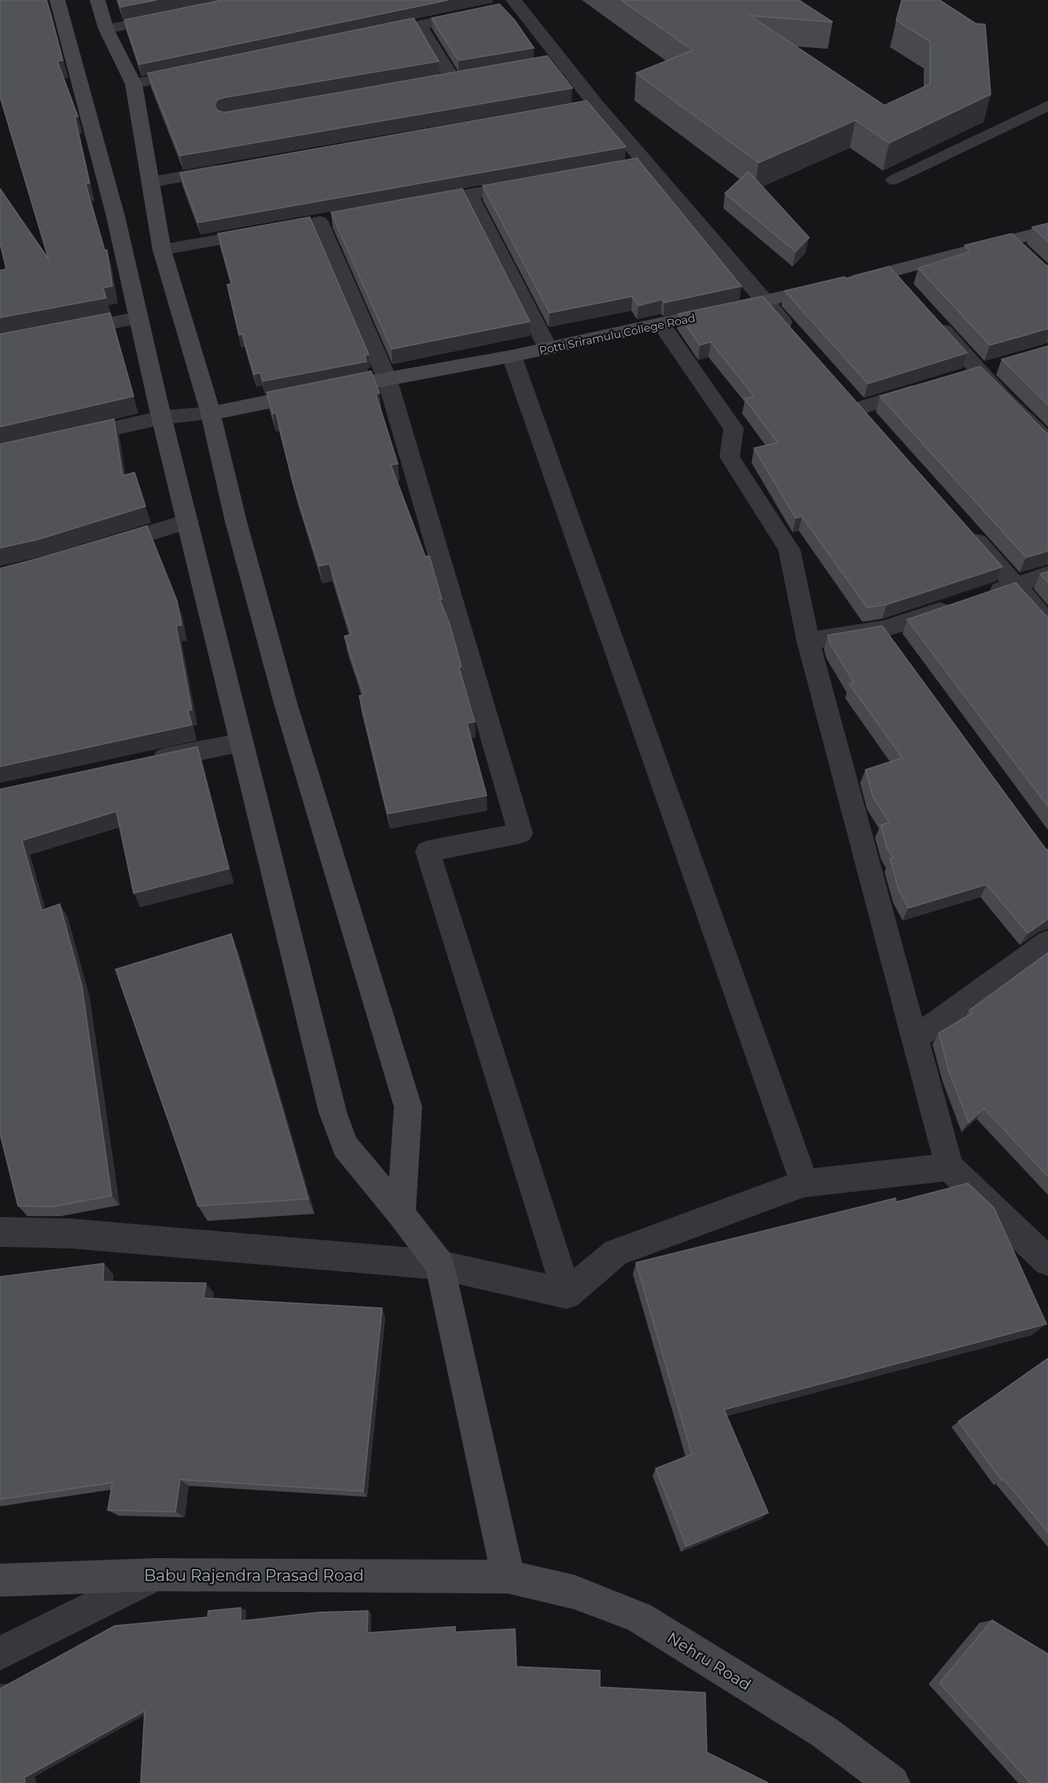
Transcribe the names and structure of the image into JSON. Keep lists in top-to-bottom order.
{
  "streets": {
    "street": ["Potti Sriramulu College Road", "Babu Rajendra Prasad Road", "Nehru Road"]
  },
  "crossings": [
    ["Babu Rajendra Prasad Road", "Nehru Road"]
  ]
}
